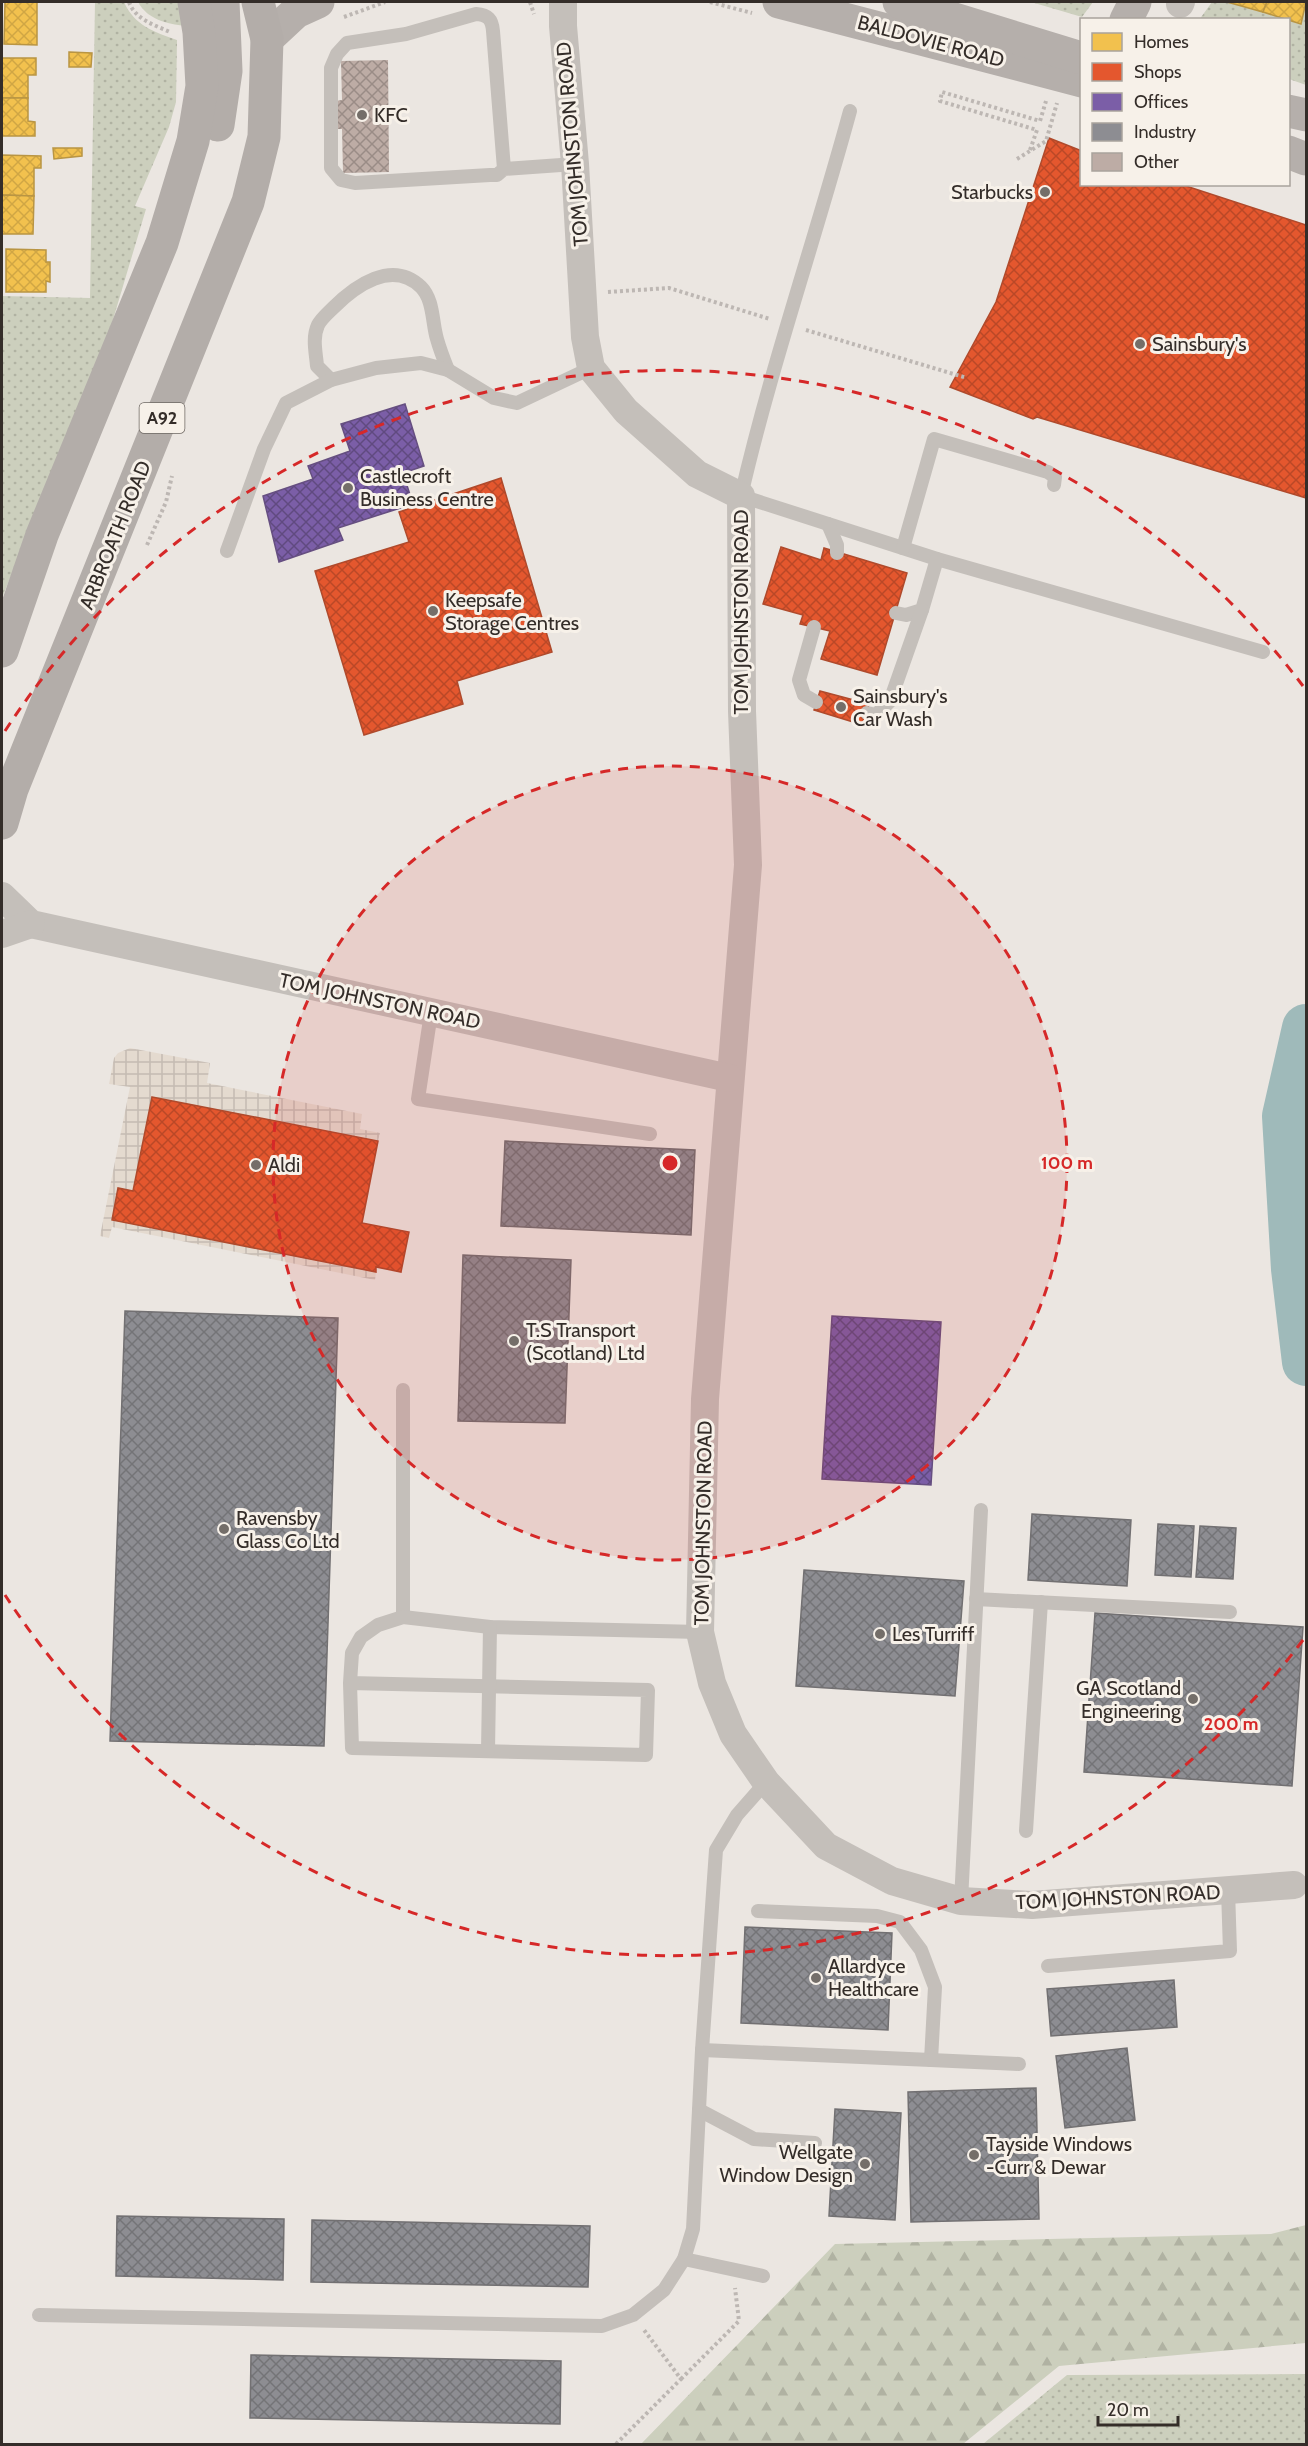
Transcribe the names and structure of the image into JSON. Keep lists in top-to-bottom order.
{
  "streets": {
    "main road": ["BALDOVIE ROAD", "A92", "ARBROATH ROAD"],
    "street": ["TOM JOHNSTON ROAD"]
  },
  "places": [
    "KFC",
    "Starbucks",
    "Sainsbury's",
    "Castlecroft Business Centre",
    "Keepsafe Storage Centres",
    "Sainsbury's Car Wash",
    "Aldi",
    "T.S Transport (Scotland) Ltd",
    "Ravensby Glass Co Ltd",
    "Les Turriff",
    "GA Scotland Engineering",
    "Allardyce Healthcare",
    "Tayside Windows -Curr & Dewar",
    "Wellgate Window Design"
  ],
  "legend": [
    "Homes",
    "Shops",
    "Offices",
    "Industry",
    "Other"
  ],
  "scale_bar": "20 m",
  "rings": ["100 m", "200 m"]
}
